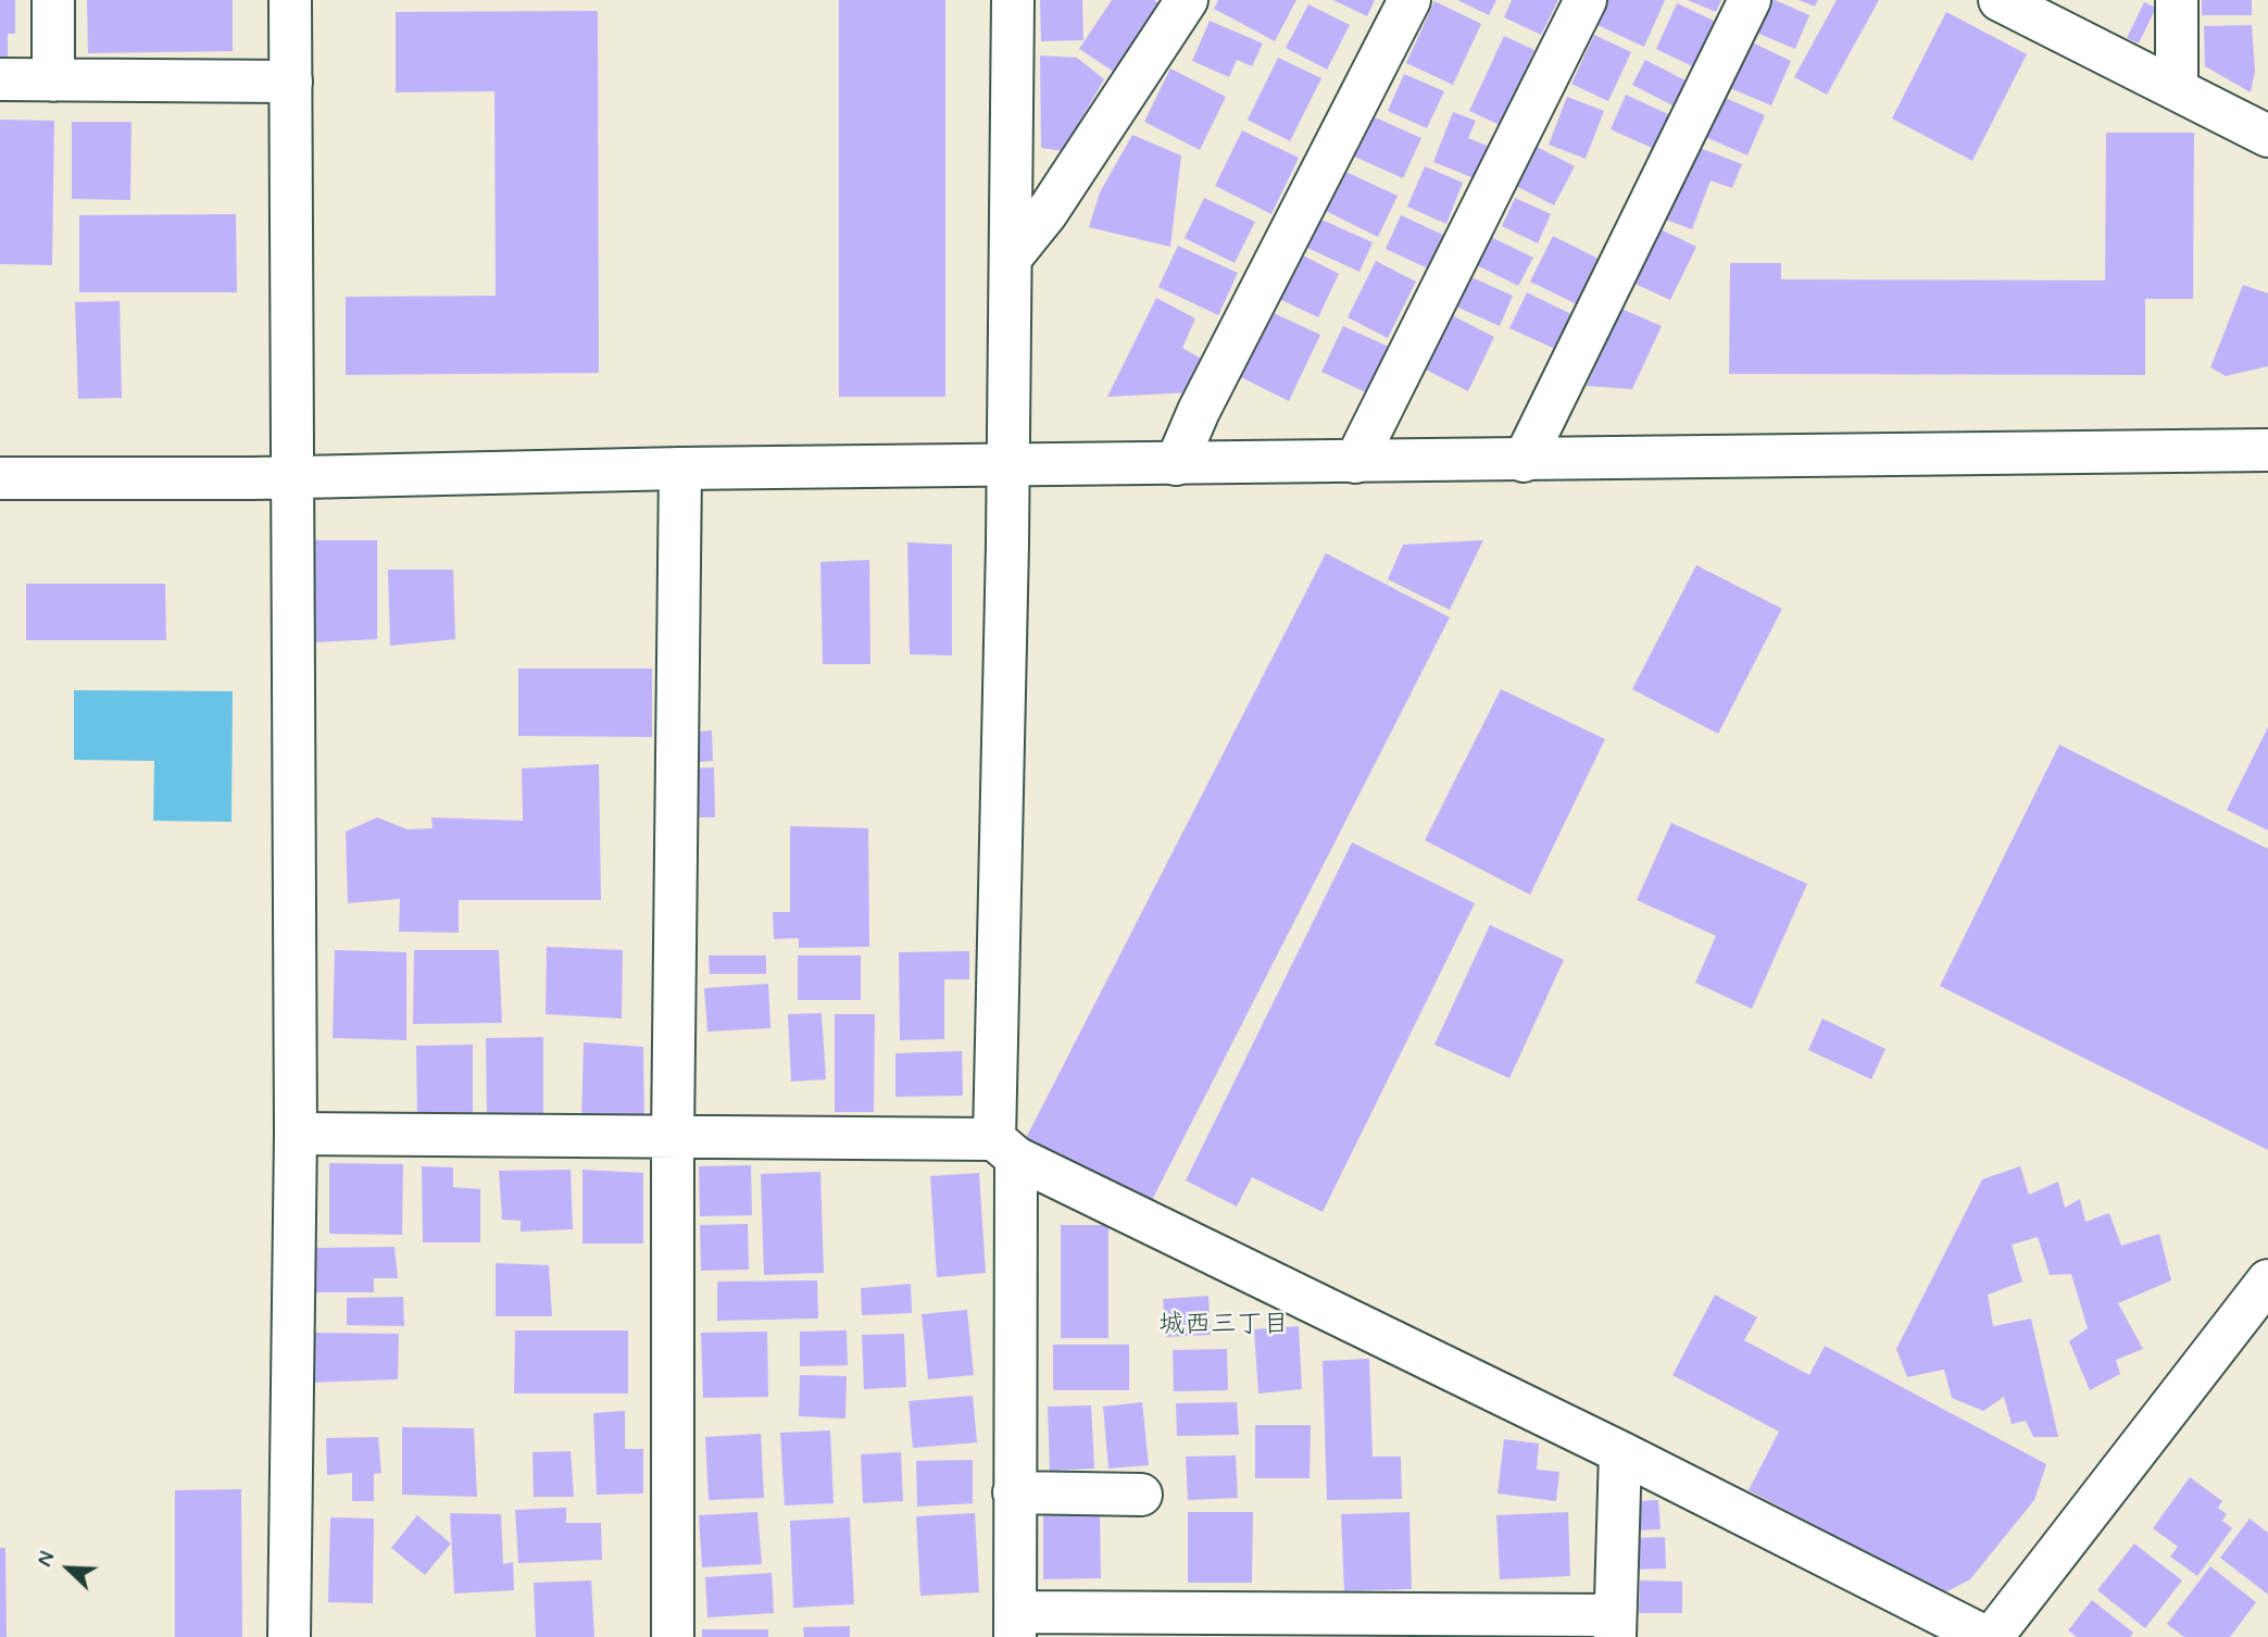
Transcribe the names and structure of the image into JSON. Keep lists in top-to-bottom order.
{
  "districts": ["城西三丁目"],
  "north": "top left"
}
